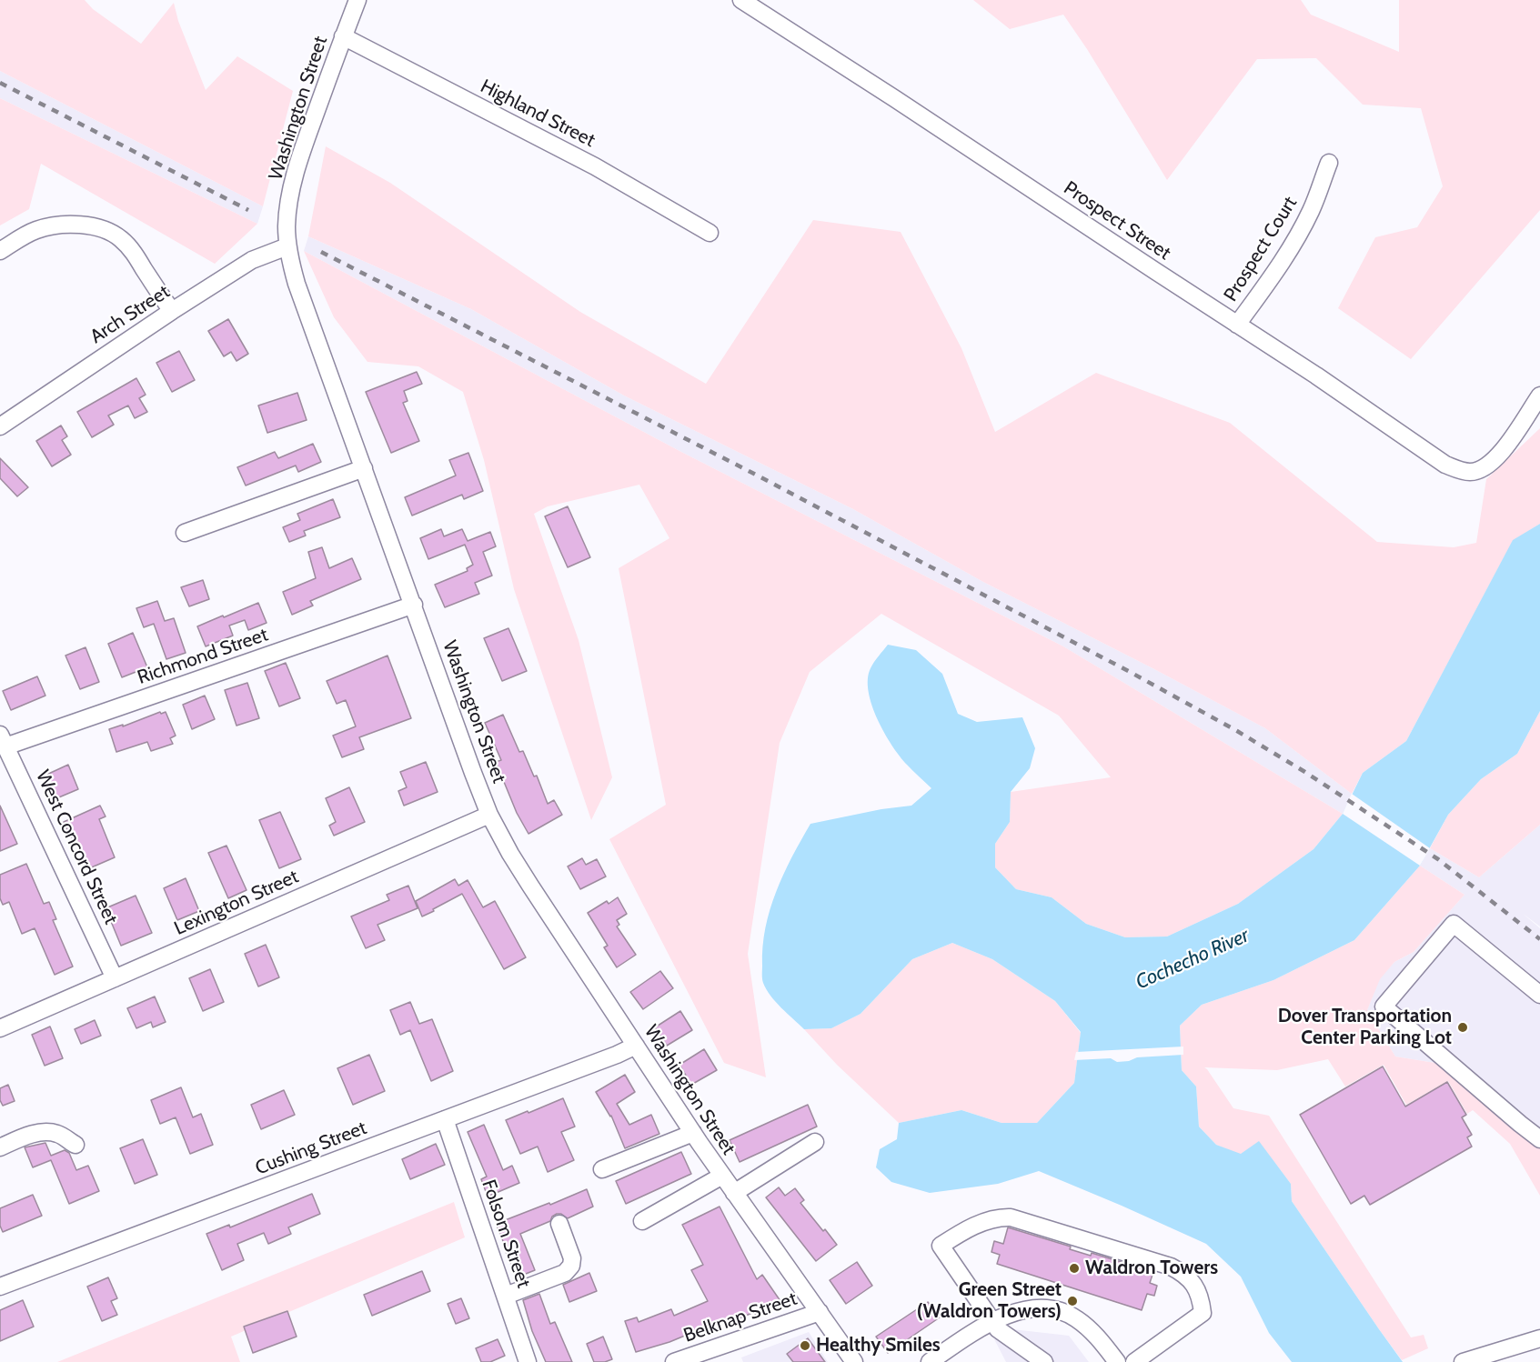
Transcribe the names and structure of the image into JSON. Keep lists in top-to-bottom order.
{
  "streets": {
    "street": [
      "Washington Street",
      "Highland Street",
      "Prospect Street",
      "Prospect Court",
      "Arch Street",
      "Richmond Street",
      "West Concord Street",
      "Lexington Street",
      "Cushing Street",
      "Folsom Street",
      "Belknap Street"
    ]
  },
  "crossings": [
    ["Washington Street", "Highland Street"],
    ["Washington Street", "Arch Street"],
    ["Washington Street", "Richmond Street"],
    ["Washington Street", "Lexington Street"],
    ["Washington Street", "Cushing Street"],
    ["Washington Street", "Belknap Street"],
    ["Prospect Street", "Prospect Court"],
    ["Richmond Street", "West Concord Street"],
    ["West Concord Street", "Lexington Street"],
    ["Cushing Street", "Folsom Street"]
  ],
  "water": ["Cochecho River"],
  "places": [
    "Dover Transportation Center Parking Lot",
    "Waldron Towers",
    "Green Street (Waldron Towers)",
    "Healthy Smiles"
  ]
}
